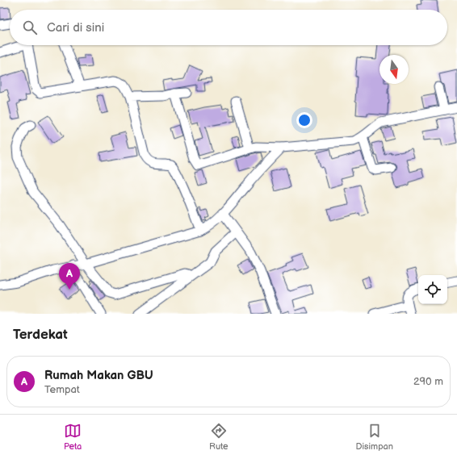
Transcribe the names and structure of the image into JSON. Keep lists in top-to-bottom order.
{
  "north": "bottom",
  "page": {
    "search": "Cari di sini",
    "pins": "A",
    "heading": "Terdekat",
    "list": [
      {
        "mark": "A",
        "name": "Rumah Makan GBU",
        "note": "Tempat",
        "value": "290 m"
      }
    ],
    "nav": ["Peta", "Rute", "Disimpan"]
  }
}
